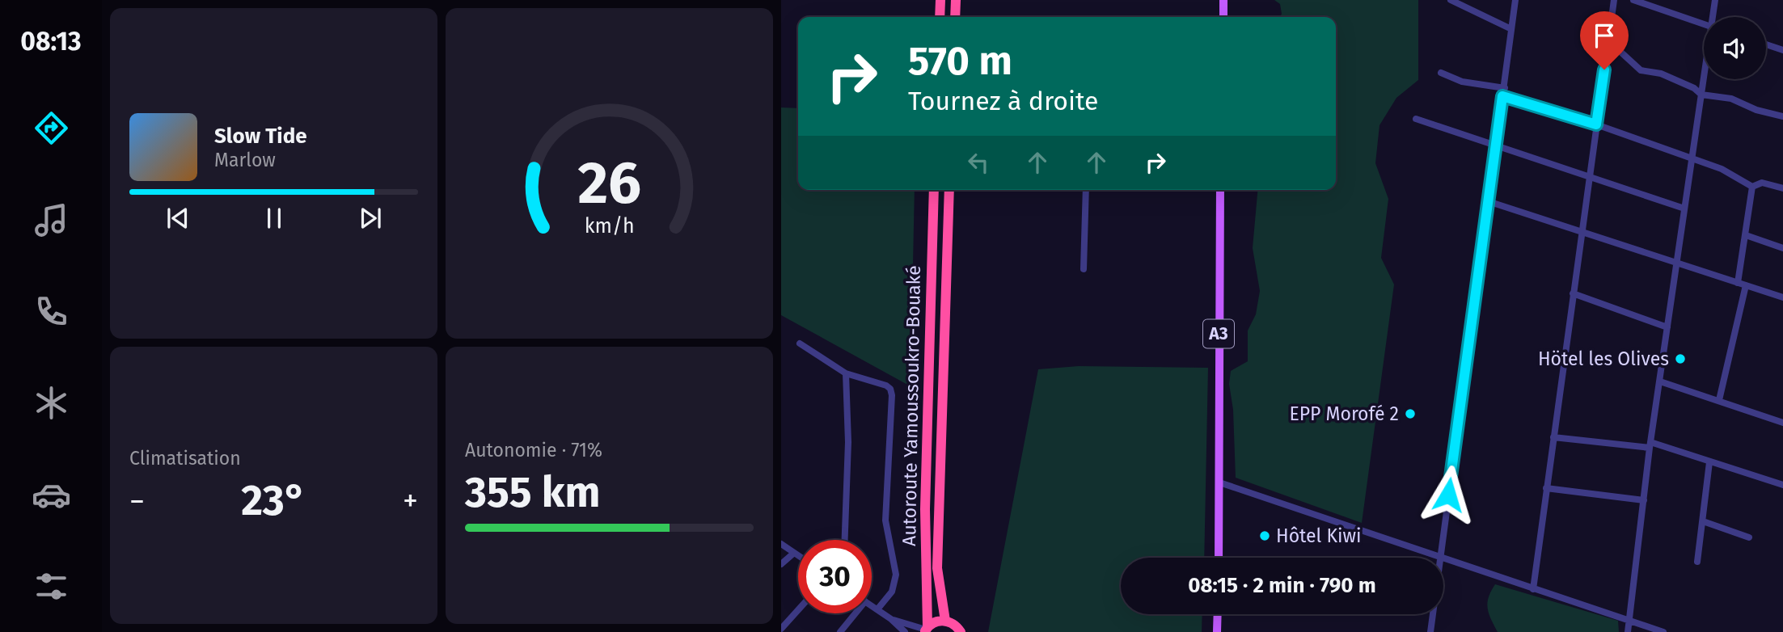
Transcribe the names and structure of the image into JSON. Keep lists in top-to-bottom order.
{
  "streets": {
    "highway": ["Autoroute Yamoussoukro-Bouaké"],
    "main road": ["A3"]
  },
  "places": ["Hötel les Olives", "EPP Morofé 2", "Hôtel Kiwi"],
  "page": {
    "tabs": "08:13",
    "turn": ["570 m", "Tournez à droite"],
    "song": ["Slow Tide", "Marlow"],
    "tile": [
      "Climatisation",
      ["Autonomie · 71%", "355 km"]
    ],
    "heat": ["−", "23°", "+"],
    "limit": "30",
    "trip": "08:15 · 2 min · 790 m",
    "gauge": ["26", "km/h"]
  }
}
